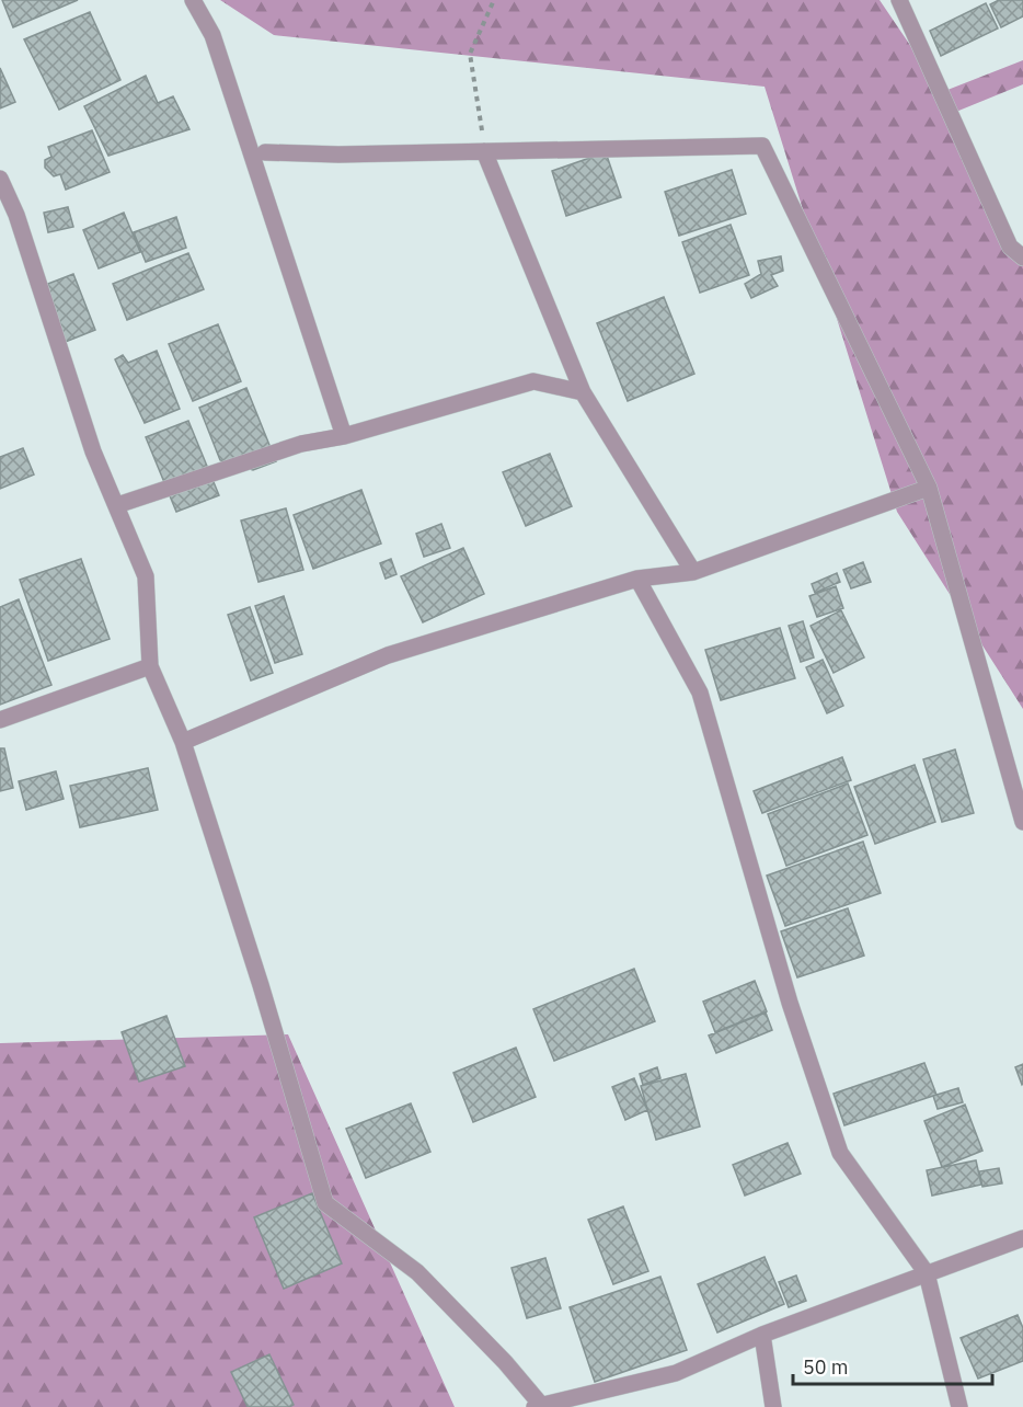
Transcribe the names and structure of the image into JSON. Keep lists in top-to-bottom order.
{
  "scale_bar": "50 m"
}
